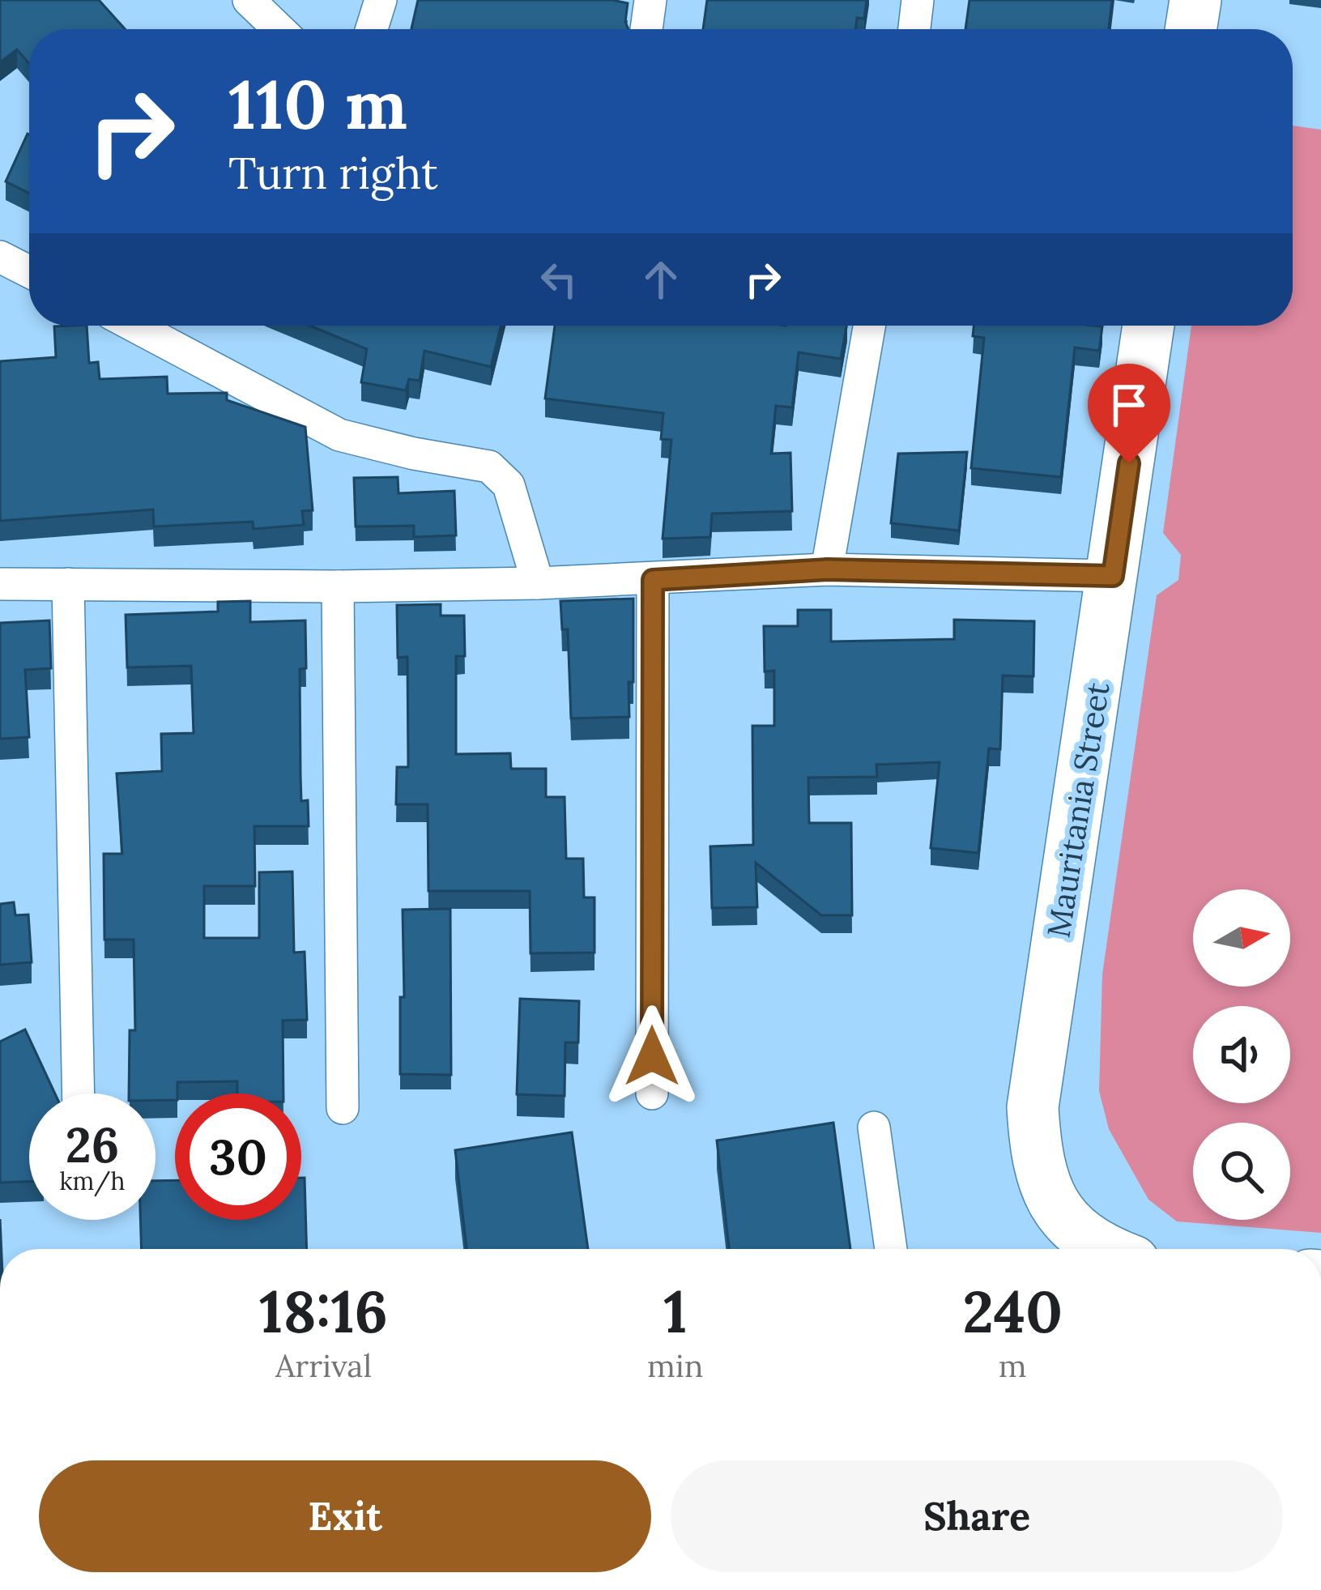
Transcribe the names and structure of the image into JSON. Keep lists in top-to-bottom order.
{
  "streets": {
    "main road": ["Mauritania Street"]
  },
  "north": "right",
  "page": {
    "turn": ["110 m", "Turn right"],
    "speed": "26 km/h",
    "limit": "30",
    "eta": [
      "18:16",
      "Arrival",
      "1",
      "min",
      "240",
      "m"
    ],
    "buttons": ["Exit", "Share"]
  }
}
